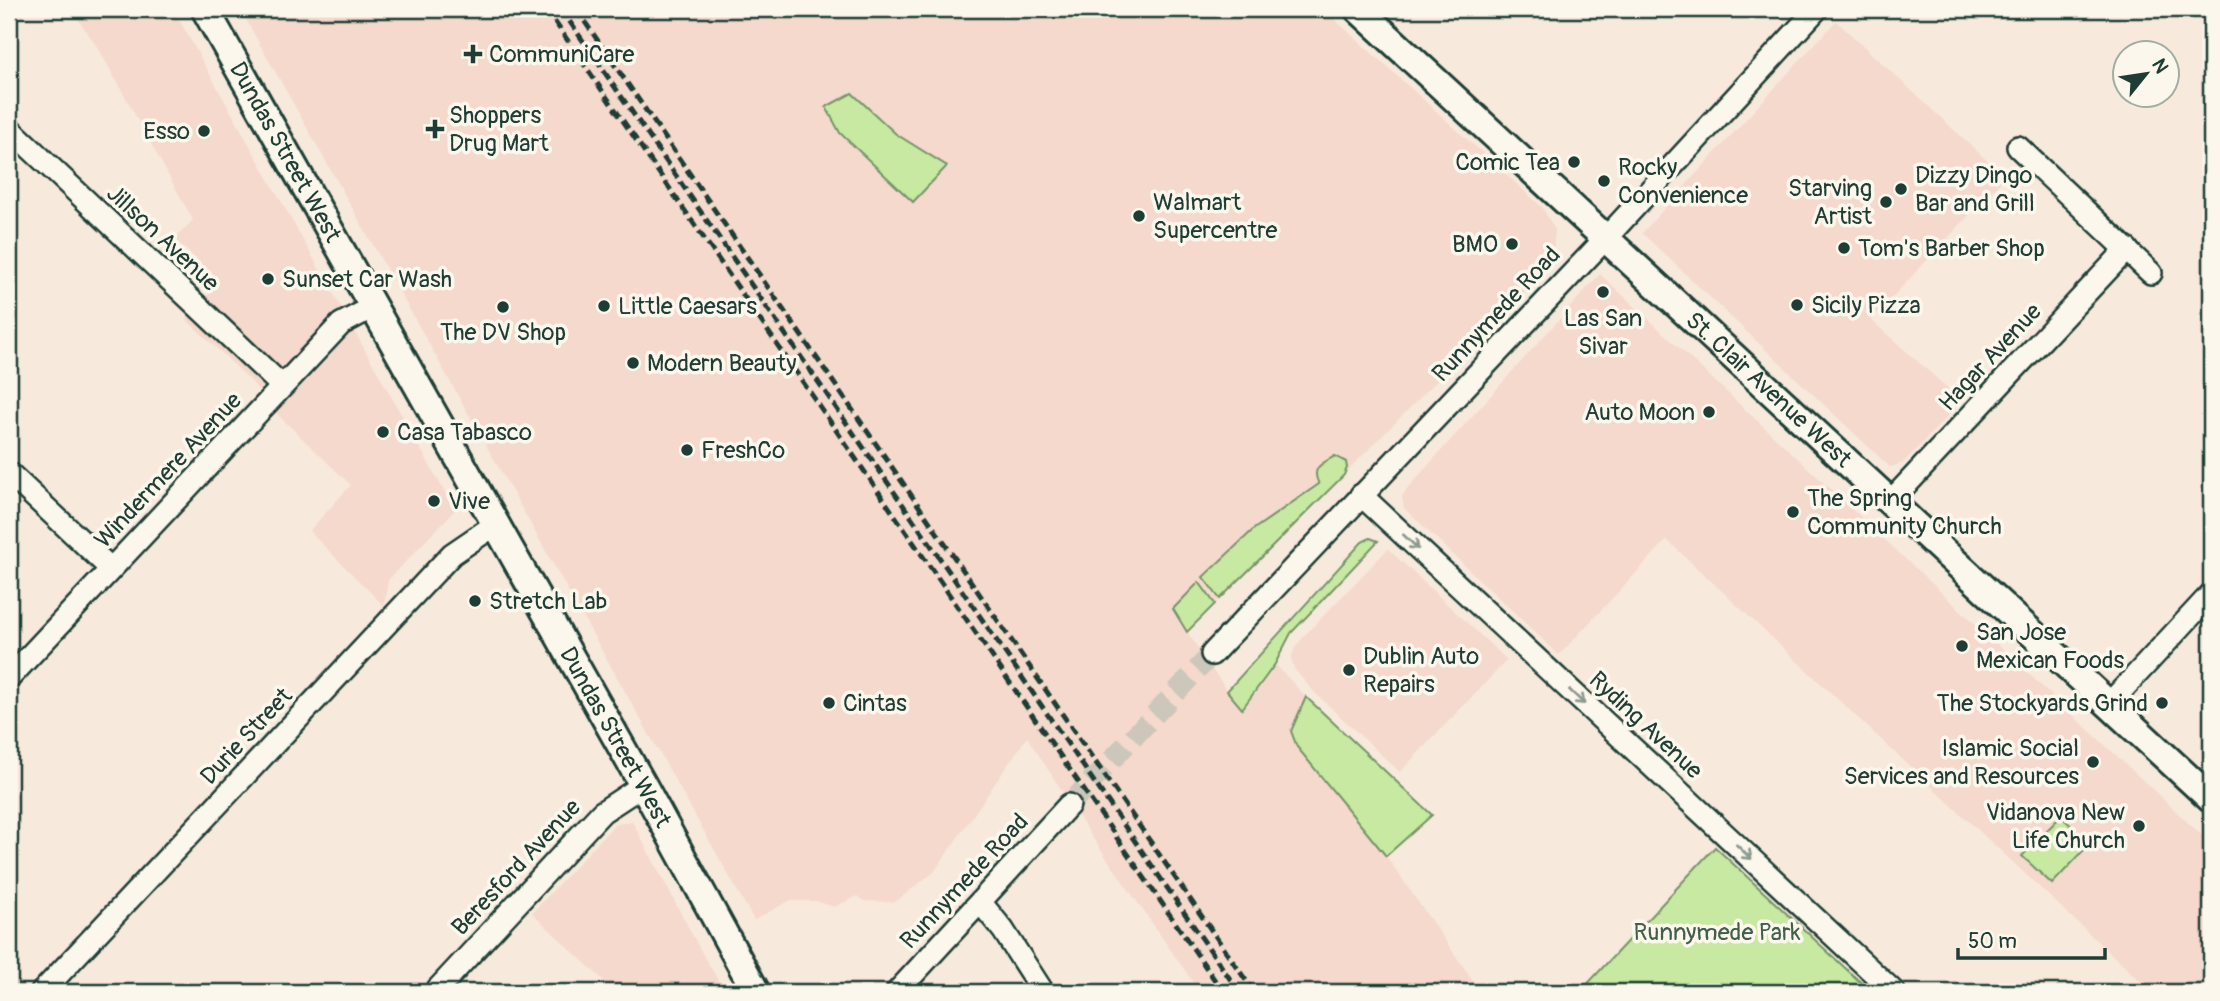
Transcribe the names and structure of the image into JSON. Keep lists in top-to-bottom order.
{
  "streets": {
    "main road": ["Dundas Street West", "St. Clair Avenue West"],
    "street": [
      "Jillson Avenue",
      "Runnymede Road",
      "Hagar Avenue",
      "Windermere Avenue",
      "Ryding Avenue",
      "Durie Street",
      "Beresford Avenue"
    ]
  },
  "crossings": [
    ["Dundas Street West", "Windermere Avenue"],
    ["Dundas Street West", "Durie Street"],
    ["Dundas Street West", "Beresford Avenue"],
    ["Jillson Avenue", "Windermere Avenue"],
    ["Runnymede Road", "St. Clair Avenue West"],
    ["Runnymede Road", "Ryding Avenue"],
    ["Hagar Avenue", "St. Clair Avenue West"]
  ],
  "one_way": ["Ryding Avenue"],
  "parks": ["Runnymede Park"],
  "places": {
    "health": ["CommuniCare", "Shoppers Drug Mart"],
    "other": [
      "Esso",
      "Comic Tea",
      "Rocky Convenience",
      "Dizzy Dingo Bar and Grill",
      "Starving Artist",
      "Walmart Supercentre",
      "BMO",
      "Tom's Barber Shop",
      "Sunset Car Wash",
      "Las San Sivar",
      "Sicily Pizza",
      "Little Caesars",
      "The DV Shop",
      "Modern Beauty",
      "Auto Moon",
      "Casa Tabasco",
      "FreshCo",
      "Vive",
      "The Spring Community Church",
      "Stretch Lab",
      "San Jose Mexican Foods",
      "Dublin Auto Repairs",
      "Cintas",
      "The Stockyards Grind",
      "Islamic Social Services and Resources",
      "Vidanova New Life Church"
    ]
  },
  "scale_bar": "50 m",
  "north": "top right"
}
